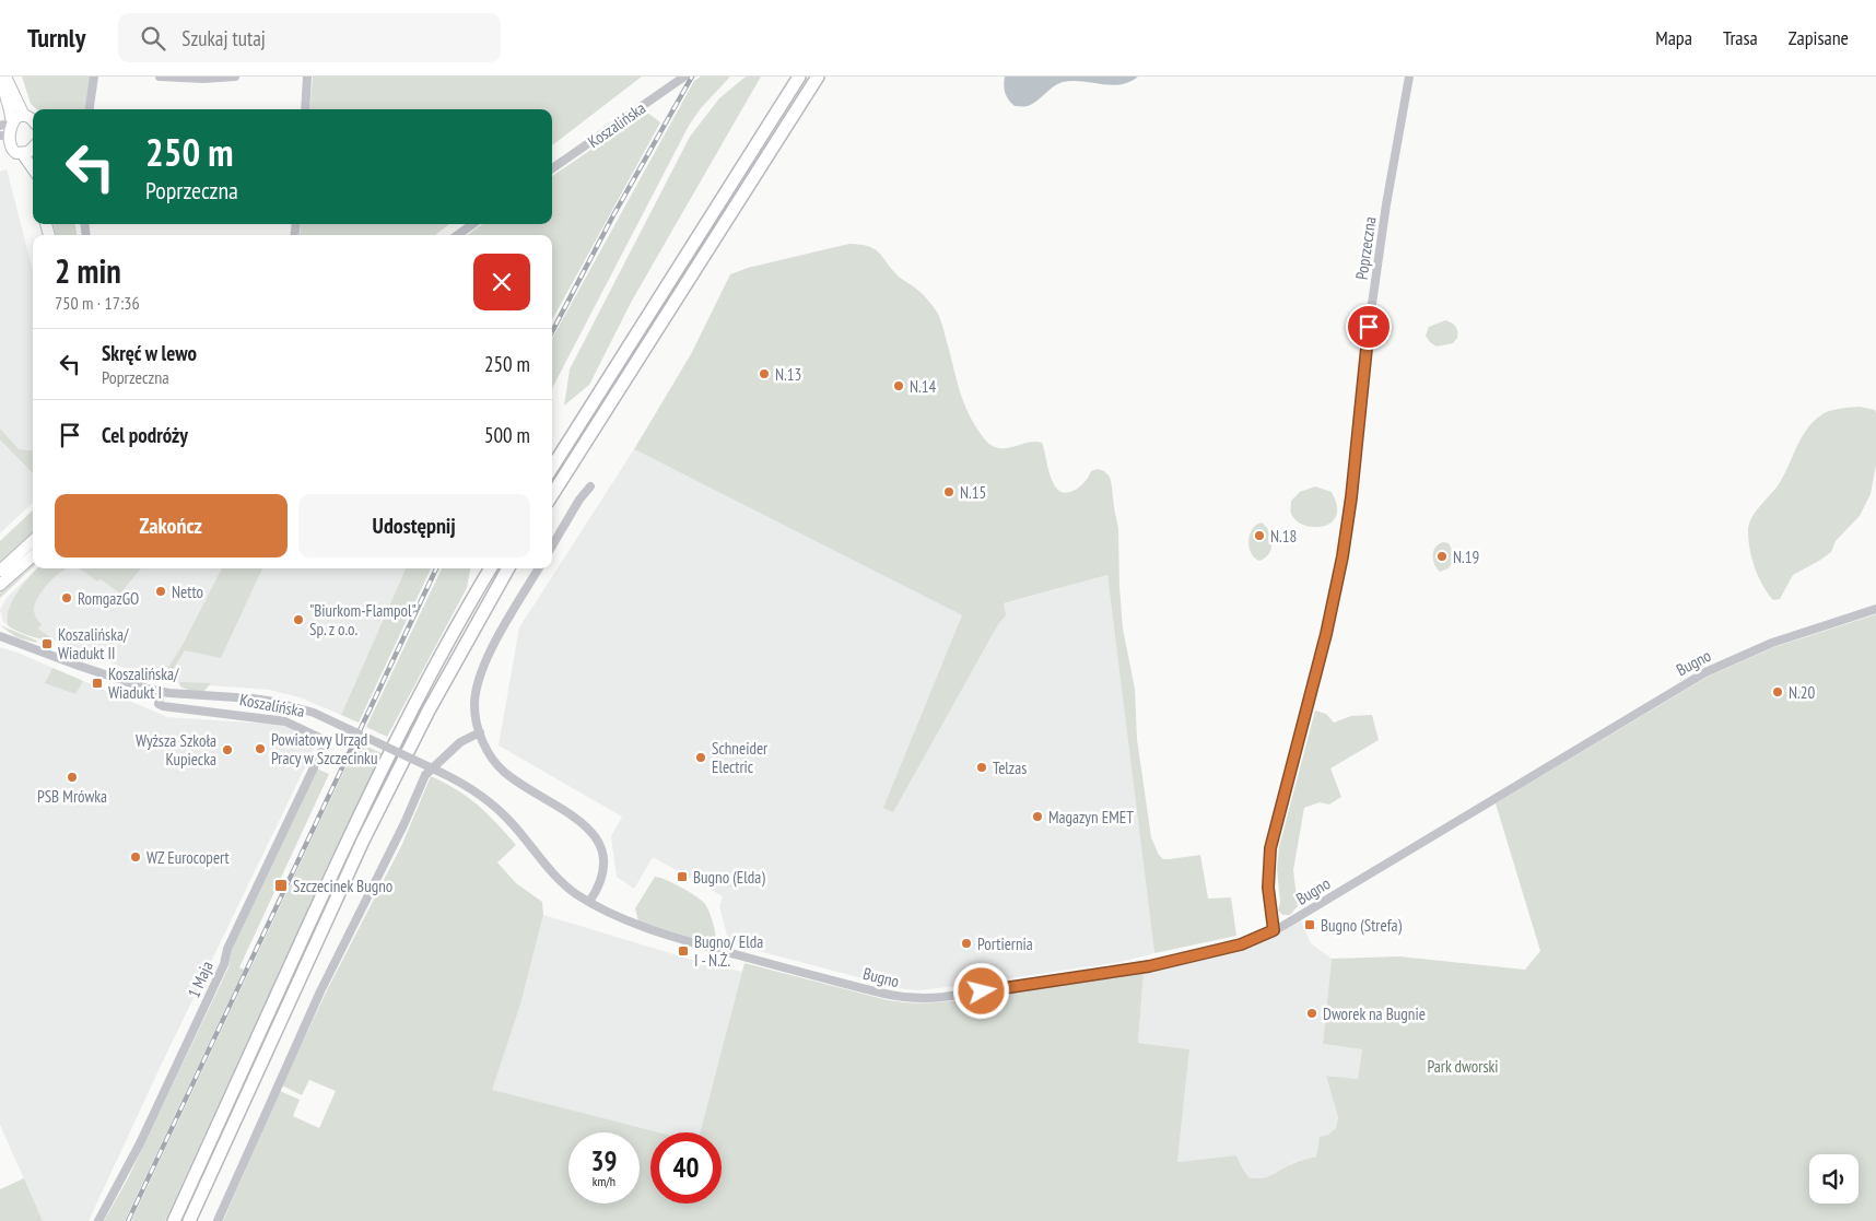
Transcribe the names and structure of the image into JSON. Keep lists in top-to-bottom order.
{
  "streets": {
    "street": [
      "Koszalińska",
      "Poprzeczna",
      "Bugno",
      "1 Maja"
    ]
  },
  "crossings": [
    ["Koszalińska", "Bugno"],
    ["Koszalińska", "1 Maja"],
    ["Poprzeczna", "Bugno"]
  ],
  "parks": ["Park dworski"],
  "places": {
    "other": [
      "N.13",
      "N.14",
      "N.15",
      "N.18",
      "N.19",
      "Netto",
      "RomgazGO",
      "\"Biurkom-Flampol\" Sp. z o.o.",
      "N.20",
      "Powiatowy Urząd Pracy w Szczecinku",
      "Wyższa Szkoła Kupiecka",
      "Schneider Electric",
      "Telzas",
      "PSB Mrówka",
      "Magazyn EMET",
      "WZ Eurocopert",
      "Portiernia",
      "Dworek na Bugnie"
    ],
    "transit": [
      "Koszalińska/ Wiadukt II",
      "Koszalińska/ Wiadukt I",
      "Bugno (Elda)",
      "Szczecinek Bugno",
      "Bugno (Strefa)",
      "Bugno/ Elda I - N.Ż."
    ]
  },
  "page": {
    "header": "Turnly",
    "search": "Szukaj tutaj",
    "nav": ["Mapa", "Trasa", "Zapisane"],
    "turn": ["250 m", "Poprzeczna"],
    "heading": ["2 min", "750 m · 17:36"],
    "list": [
      {
        "name": "Skręć w lewo",
        "note": "Poprzeczna",
        "value": "250 m"
      },
      {
        "name": "Cel podróży",
        "value": "500 m"
      }
    ],
    "buttons": ["Zakończ", "Udostępnij"],
    "speed": "39 km/h",
    "limit": "40"
  }
}
